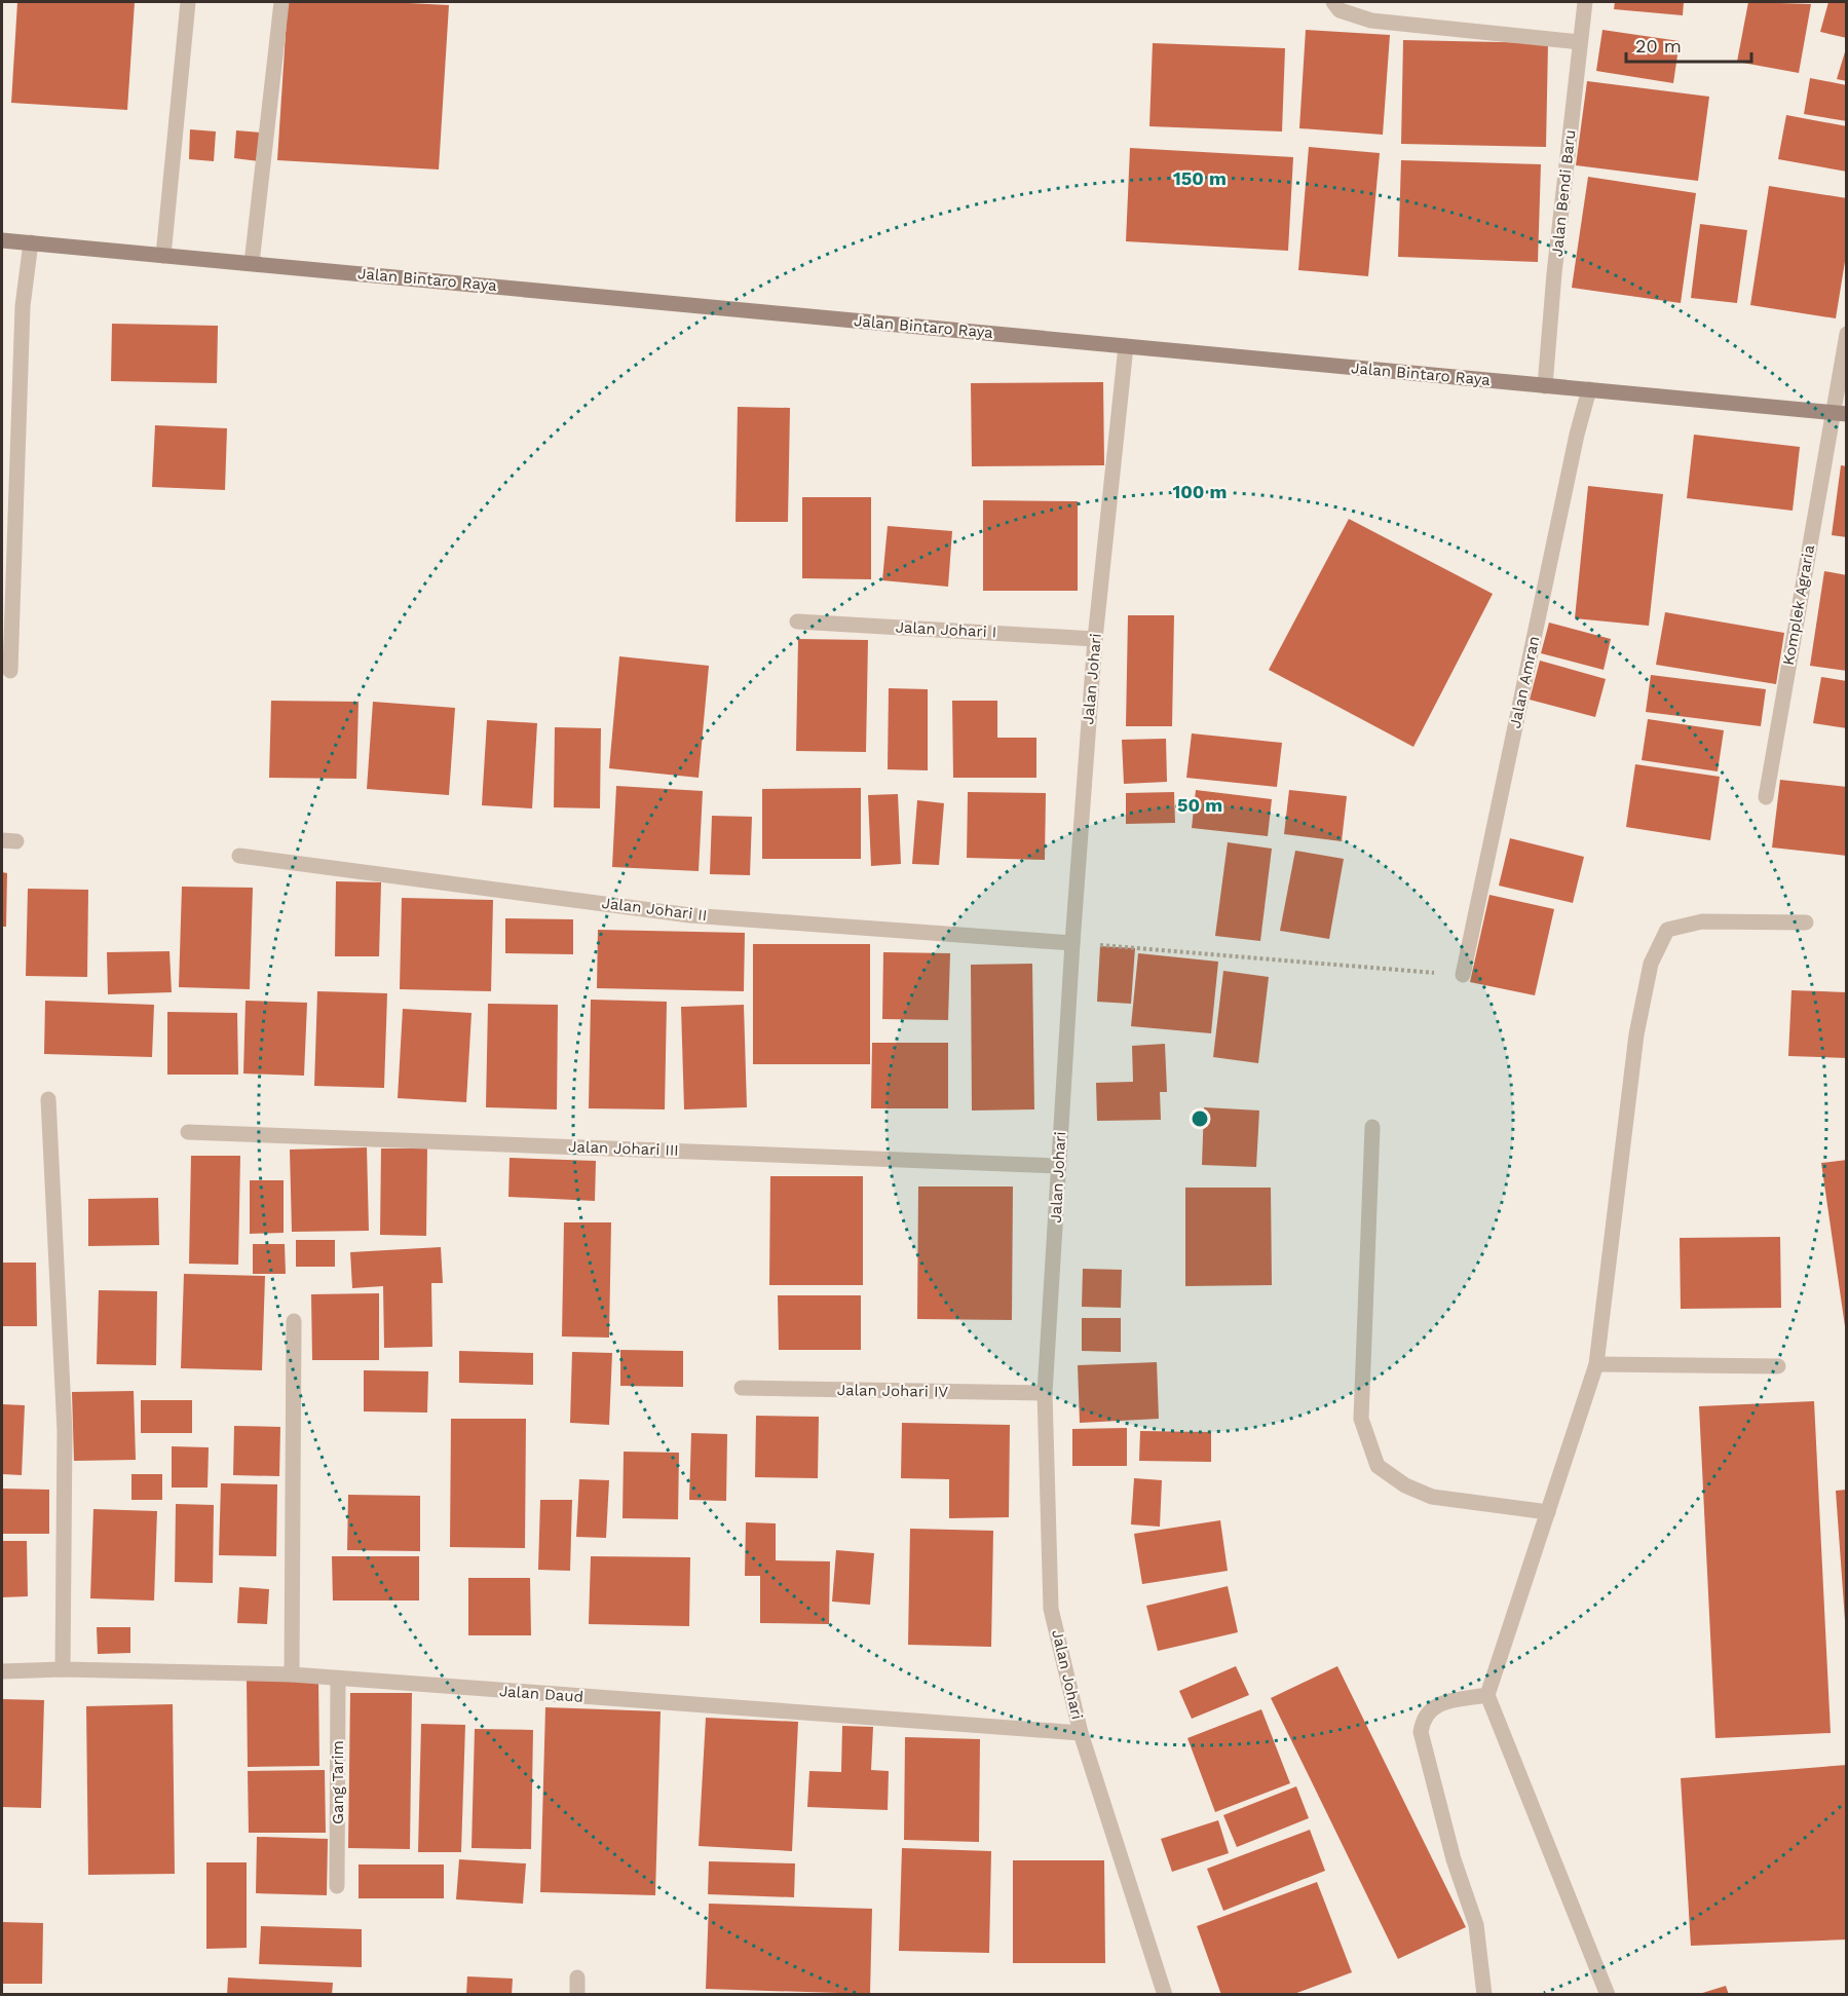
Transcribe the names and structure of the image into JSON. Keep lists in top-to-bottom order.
{
  "streets": {
    "main road": ["Jalan Bintaro Raya"],
    "street": [
      "Jalan Bendi Baru",
      "Komplek Agraria",
      "Jalan Johari I",
      "Jalan Johari",
      "Jalan Amran",
      "Jalan Johari II",
      "Jalan Johari III",
      "Jalan Johari IV",
      "Jalan Daud",
      "Gang Tarim"
    ]
  },
  "crossings": [
    ["Jalan Bendi Baru", "Jalan Bintaro Raya"],
    ["Jalan Bintaro Raya", "Komplek Agraria"],
    ["Jalan Bintaro Raya", "Jalan Johari"],
    ["Jalan Bintaro Raya", "Jalan Amran"],
    ["Jalan Johari I", "Jalan Johari"],
    ["Jalan Johari", "Jalan Johari II"],
    ["Jalan Johari", "Jalan Johari III"],
    ["Jalan Johari", "Jalan Johari IV"],
    ["Jalan Johari", "Jalan Daud"],
    ["Jalan Daud", "Gang Tarim"]
  ],
  "scale_bar": "20 m",
  "rings": ["150 m", "100 m", "50 m"]
}
